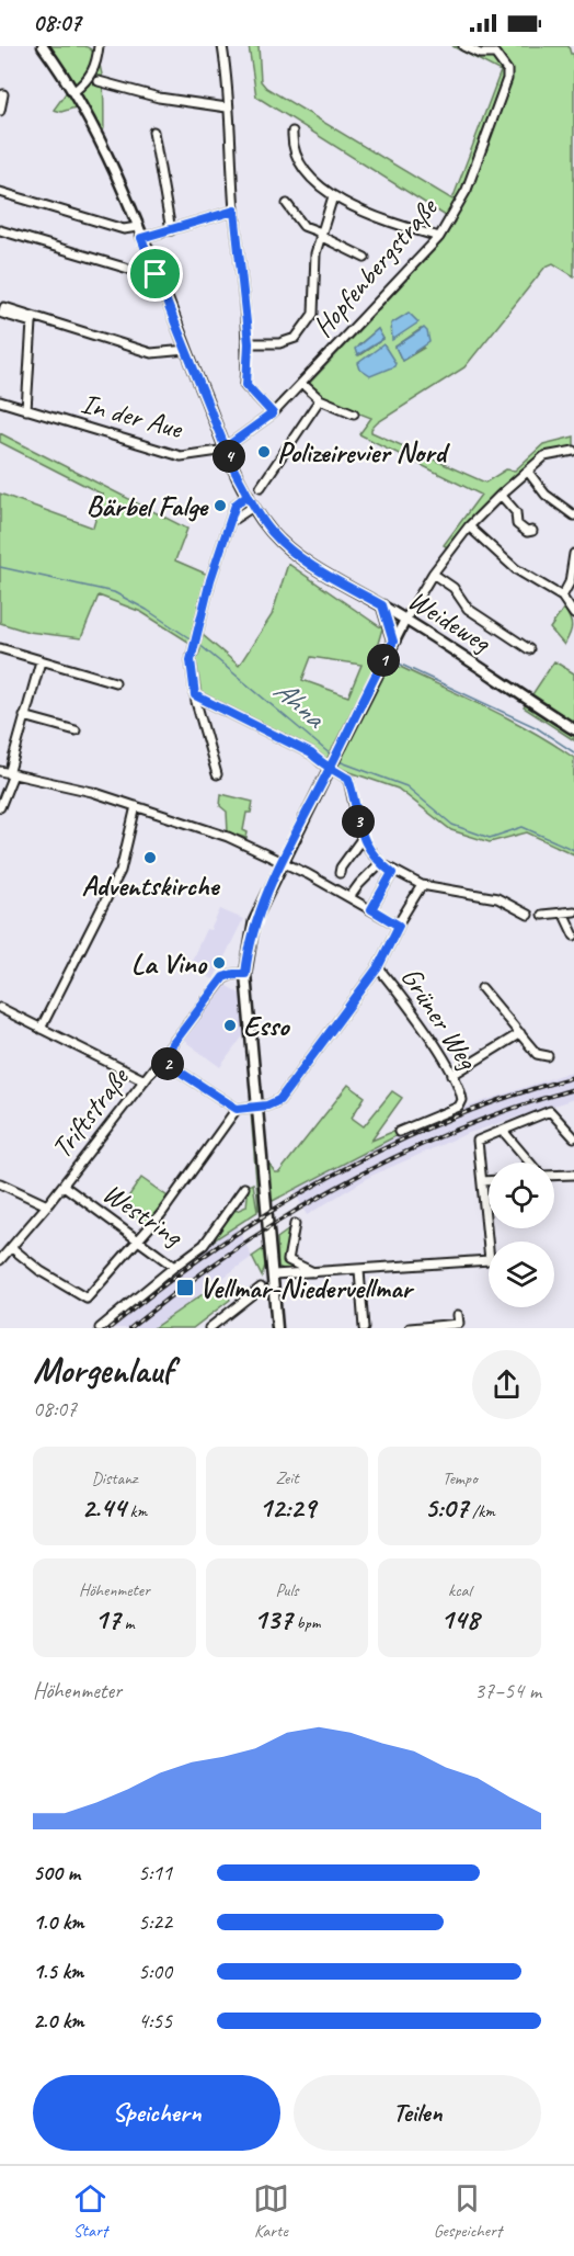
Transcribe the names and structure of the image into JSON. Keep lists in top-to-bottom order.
{
  "streets": {
    "main road": ["Weideweg"],
    "street": [
      "Hopfenbergstraße",
      "In der Aue",
      "Grüner Weg",
      "Triftstraße",
      "Westring"
    ]
  },
  "crossings": [
    ["Hopfenbergstraße", "In der Aue"],
    ["Hopfenbergstraße", "Weideweg"],
    ["In der Aue", "Weideweg"],
    ["Triftstraße", "Westring"]
  ],
  "water": ["Ahna"],
  "places": {
    "other": [
      "Polizeirevier Nord",
      "Bärbel Falge",
      "Adventskirche",
      "La Vino",
      "Esso"
    ],
    "transit": ["Vellmar-Niedervellmar"]
  },
  "page": {
    "status": "08:07",
    "pins": [
      "4",
      "1",
      "3",
      "2"
    ],
    "heading": ["Morgenlauf", "08:07"],
    "stats": [
      ["Distanz", "2.44 km"],
      ["Zeit", "12:29"],
      ["Tempo", "5:07 /km"],
      ["Höhenmeter", "17 m"],
      ["Puls", "137 bpm"],
      ["kcal", "148"]
    ],
    "chart": ["Höhenmeter", "37–54 m"],
    "list": [
      {
        "name": "500 m",
        "note": "5:11"
      },
      {
        "name": "1.0 km",
        "note": "5:22"
      },
      {
        "name": "1.5 km",
        "note": "5:00"
      },
      {
        "name": "2.0 km",
        "note": "4:55"
      }
    ],
    "buttons": ["Speichern", "Teilen"],
    "tabs": ["Start", "Karte", "Gespeichert"]
  }
}
